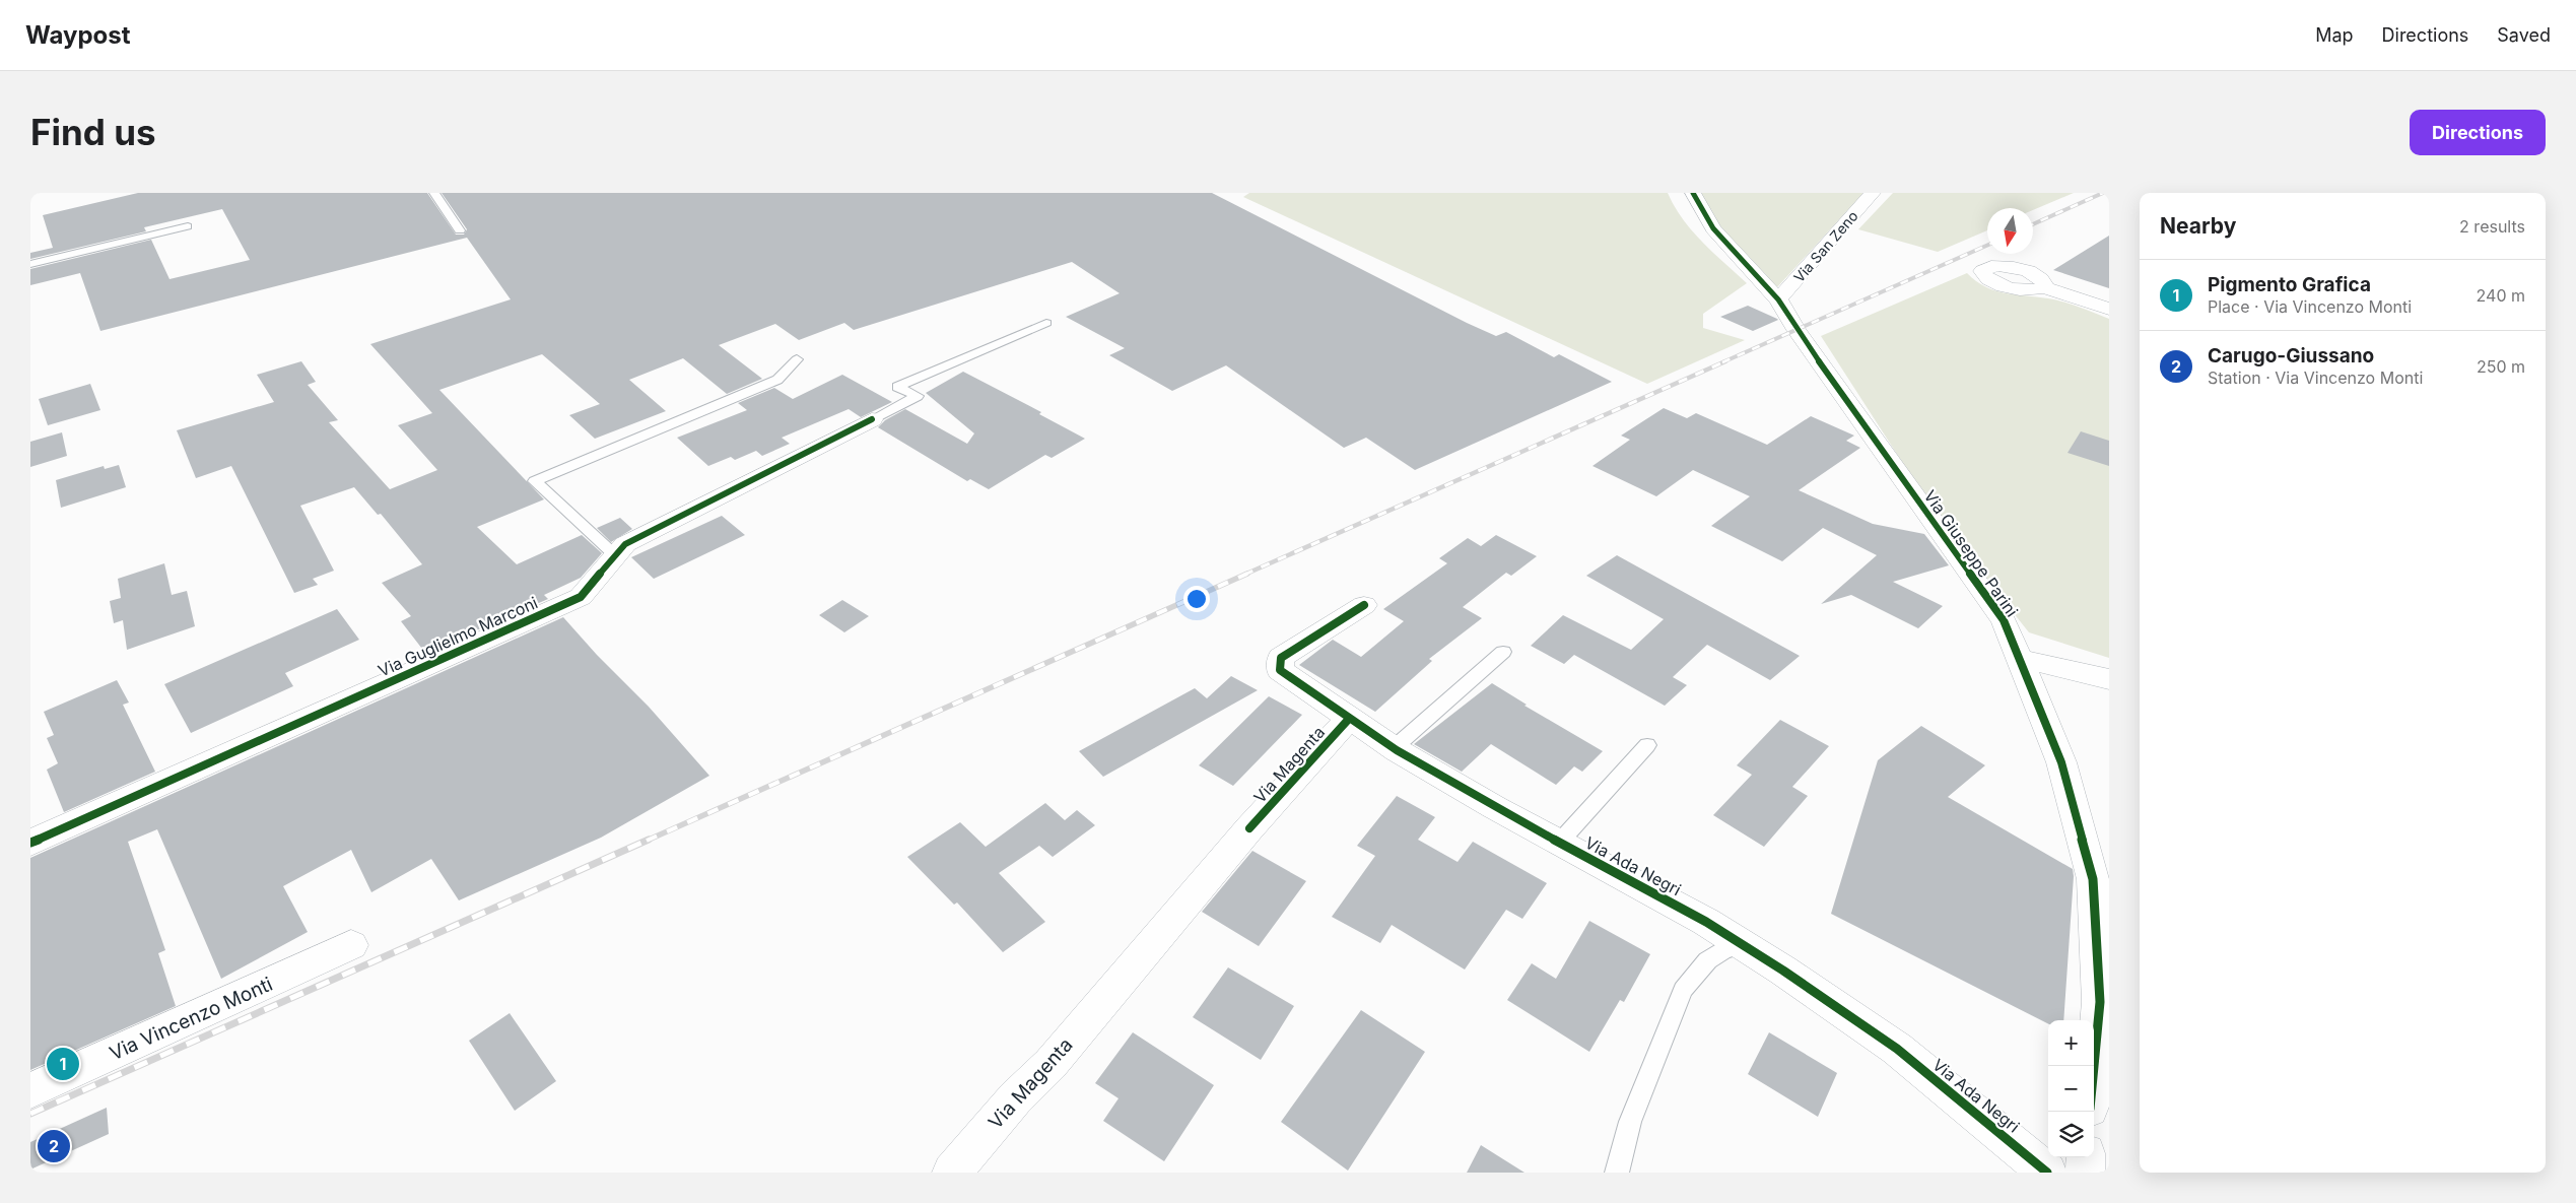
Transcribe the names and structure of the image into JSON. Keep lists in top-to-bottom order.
{
  "streets": {
    "street": [
      "Via San Zeno",
      "Via Giuseppe Parini",
      "Via Guglielmo Marconi",
      "Via Magenta",
      "Via Ada Negri",
      "Via Vincenzo Monti"
    ]
  },
  "crossings": [
    ["Via San Zeno", "Via Giuseppe Parini"],
    ["Via Magenta", "Via Ada Negri"]
  ],
  "north": "bottom",
  "page": {
    "header": "Waypost",
    "nav": ["Map", "Directions", "Saved"],
    "buttons": "Directions",
    "title": "Find us",
    "heading": ["Nearby", "2 results"],
    "list": [
      {
        "mark": "1",
        "name": "Pigmento Grafica",
        "note": "Place · Via Vincenzo Monti",
        "value": "240 m"
      },
      {
        "mark": "2",
        "name": "Carugo-Giussano",
        "note": "Station · Via Vincenzo Monti",
        "value": "250 m"
      }
    ],
    "map_buttons": ["+", "−"],
    "pins": ["1", "2"]
  }
}
